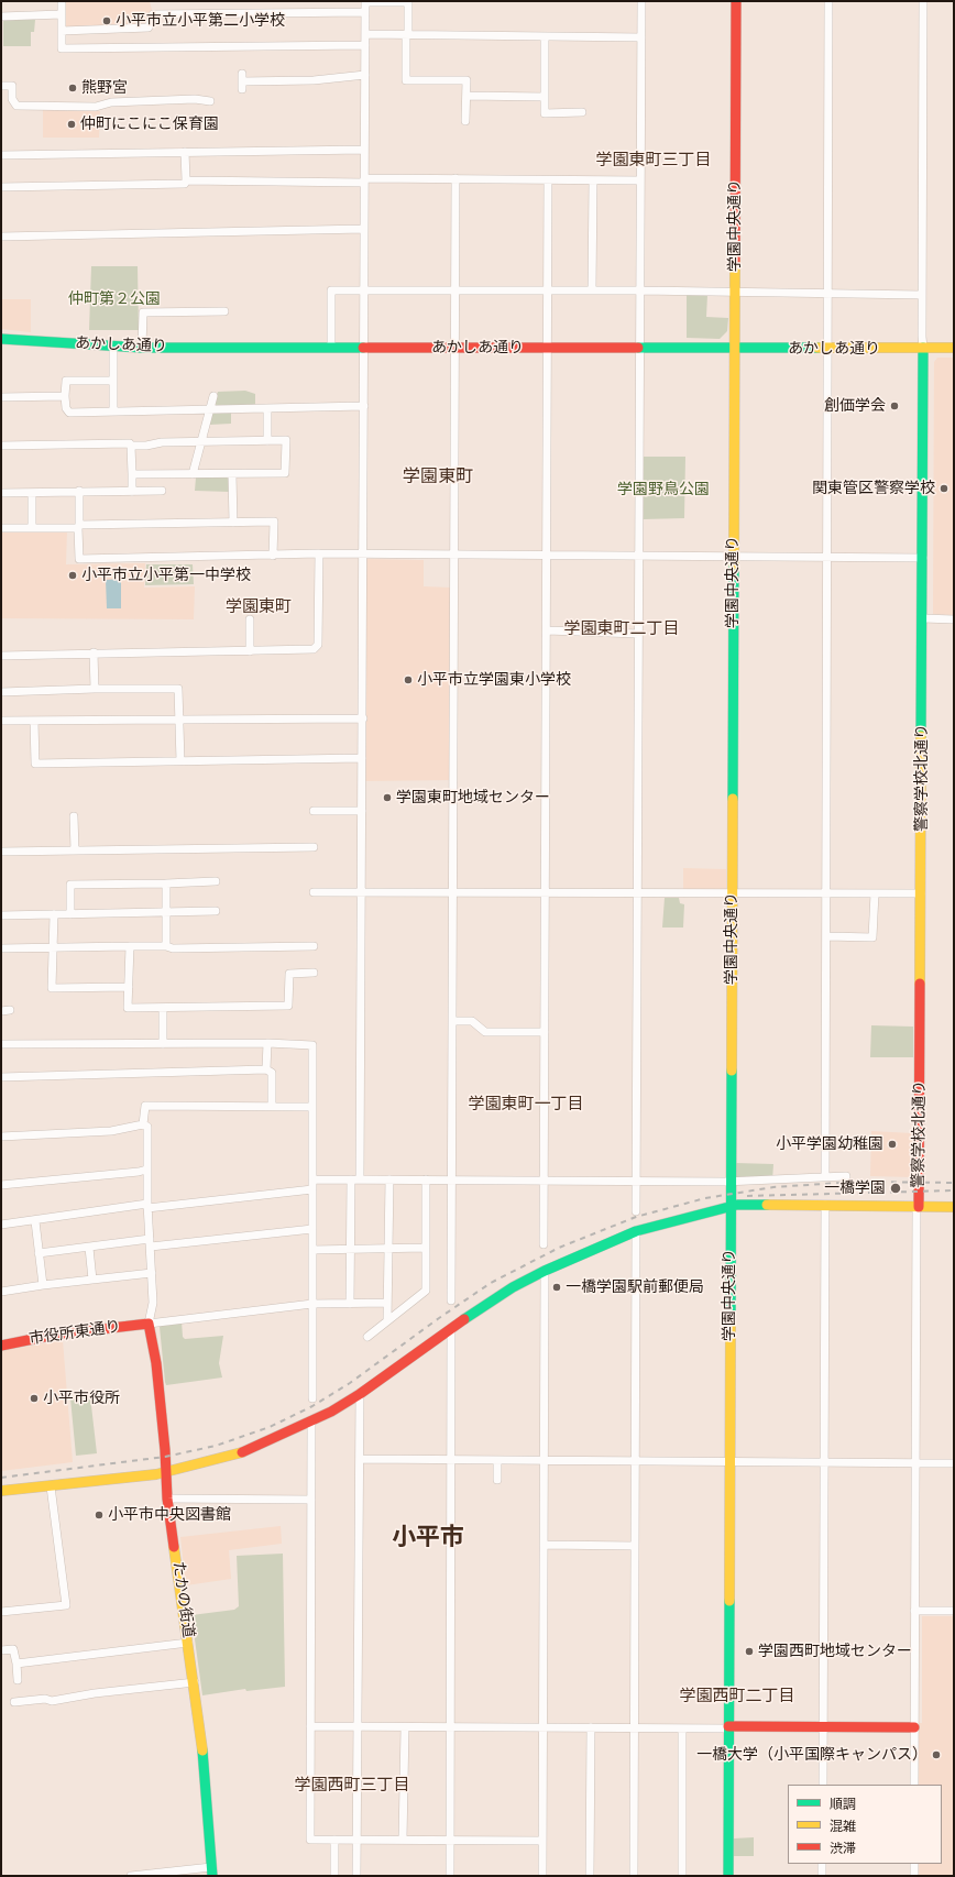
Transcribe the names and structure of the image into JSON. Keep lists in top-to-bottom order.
{
  "streets": {
    "street": [
      "学園中央通り",
      "あかしあ通り",
      "警察学校北通り",
      "市役所東通り",
      "たかの街道"
    ]
  },
  "crossings": [
    ["学園中央通り", "あかしあ通り"],
    ["あかしあ通り", "警察学校北通り"],
    ["市役所東通り", "たかの街道"]
  ],
  "districts": [
    "学園東町三丁目",
    "学園東町",
    "学園東町",
    "学園東町二丁目",
    "学園東町一丁目",
    "小平市",
    "学園西町二丁目",
    "学園西町三丁目"
  ],
  "parks": ["仲町第２公園", "学園野鳥公園"],
  "places": [
    "小平市立小平第二小学校",
    "熊野宮",
    "仲町にこにこ保育園",
    "創価学会",
    "関東管区警察学校",
    "小平市立小平第一中学校",
    "小平市立学園東小学校",
    "学園東町地域センター",
    "小平学園幼稚園",
    "一橋学園",
    "一橋学園駅前郵便局",
    "小平市役所",
    "小平市中央図書館",
    "学園西町地域センター",
    "一橋大学（小平国際キャンパス）"
  ],
  "legend": ["順調", "混雑", "渋滞"]
}
